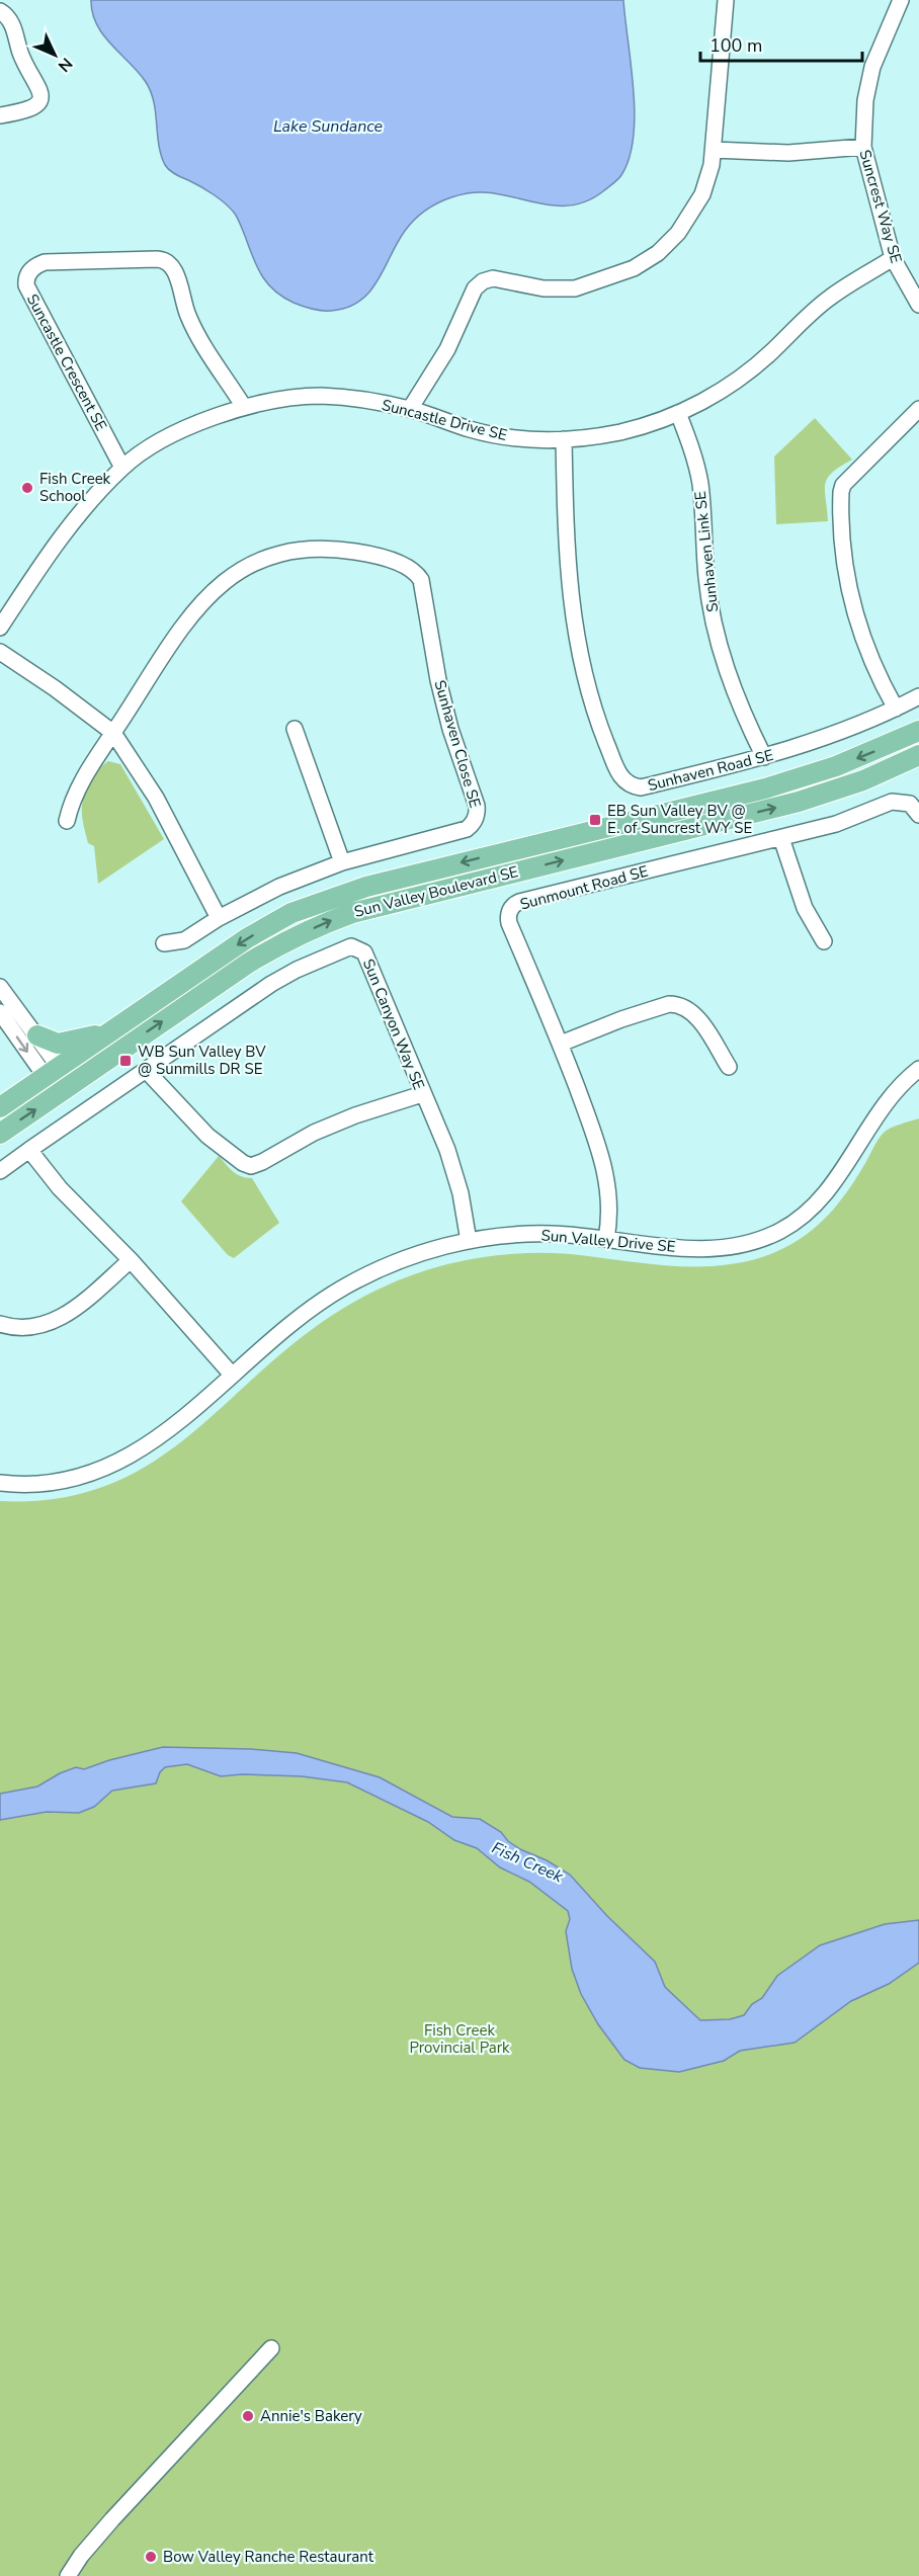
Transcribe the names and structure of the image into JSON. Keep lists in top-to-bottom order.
{
  "streets": {
    "main road": ["Sun Valley Boulevard SE"],
    "street": [
      "Suncrest Way SE",
      "Suncastle Crescent SE",
      "Suncastle Drive SE",
      "Sunhaven Link SE",
      "Sunhaven Close SE",
      "Sunhaven Road SE",
      "Sunmount Road SE",
      "Sun Canyon Way SE",
      "Sun Valley Drive SE"
    ]
  },
  "crossings": [
    ["Suncrest Way SE", "Suncastle Drive SE"],
    ["Suncastle Crescent SE", "Suncastle Drive SE"],
    ["Suncastle Drive SE", "Sunhaven Link SE"],
    ["Suncastle Drive SE", "Sunhaven Road SE"],
    ["Sunhaven Link SE", "Sunhaven Road SE"],
    ["Sunmount Road SE", "Sun Valley Drive SE"],
    ["Sun Canyon Way SE", "Sun Valley Drive SE"]
  ],
  "water": ["Lake Sundance", "Fish Creek"],
  "parks": ["Fish Creek Provincial Park"],
  "places": {
    "other": ["Fish Creek School", "Annie's Bakery", "Bow Valley Ranche Restaurant"],
    "transit": ["EB Sun Valley BV @ E. of Suncrest WY SE", "WB Sun Valley BV @ Sunmills DR SE"]
  },
  "scale_bar": "100 m",
  "north": "bottom right"
}
